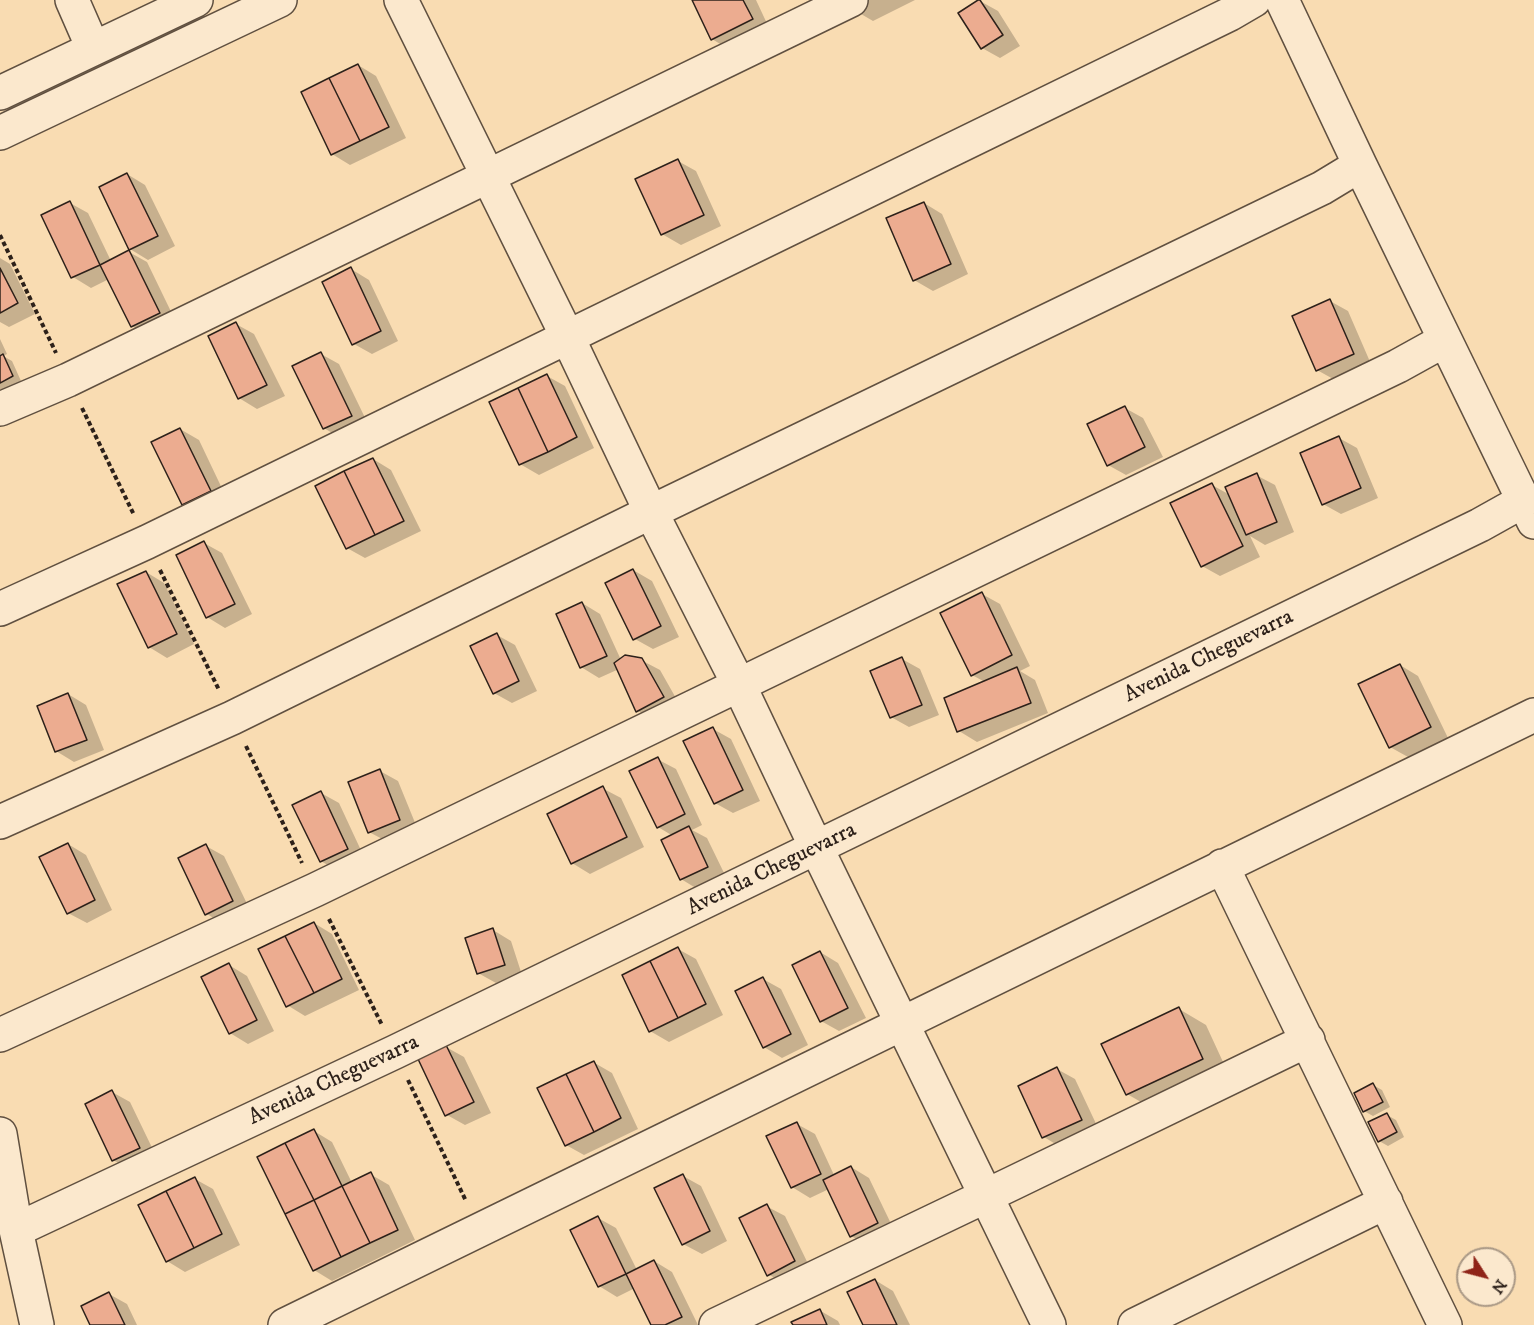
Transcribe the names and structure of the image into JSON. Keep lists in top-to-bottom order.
{
  "streets": {
    "street": ["Avenida Cheguevarra"]
  },
  "north": "bottom right"
}
